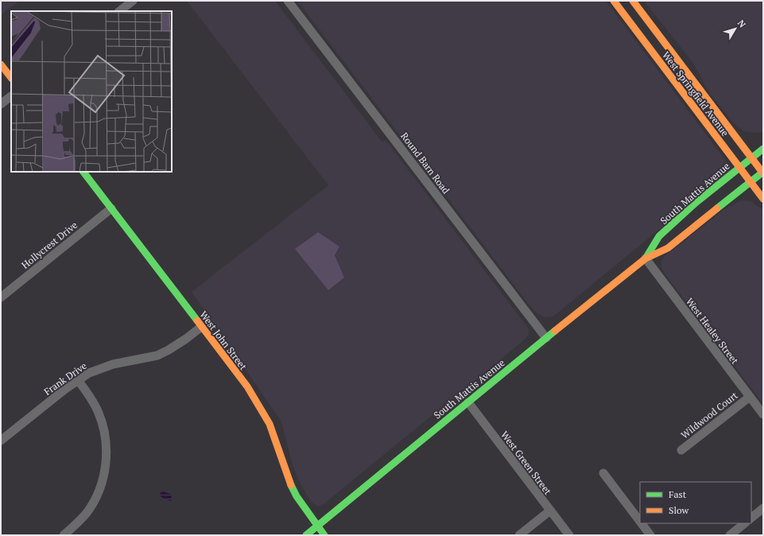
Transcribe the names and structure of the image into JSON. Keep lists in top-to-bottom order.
{
  "streets": {
    "main road": ["West Springfield Avenue", "South Mattis Avenue", "West John Street"],
    "street": [
      "Round Barn Road",
      "Hollycrest Drive",
      "West Healey Street",
      "Frank Drive",
      "Wildwood Court",
      "West Green Street"
    ]
  },
  "crossings": [
    ["West Springfield Avenue", "South Mattis Avenue"],
    ["Round Barn Road", "South Mattis Avenue"],
    ["South Mattis Avenue", "West Healey Street"],
    ["South Mattis Avenue", "West John Street"],
    ["South Mattis Avenue", "West Green Street"],
    ["Hollycrest Drive", "West John Street"],
    ["West Healey Street", "Wildwood Court"],
    ["West John Street", "Frank Drive"]
  ],
  "legend": ["Fast", "Slow"],
  "north": "top right"
}
